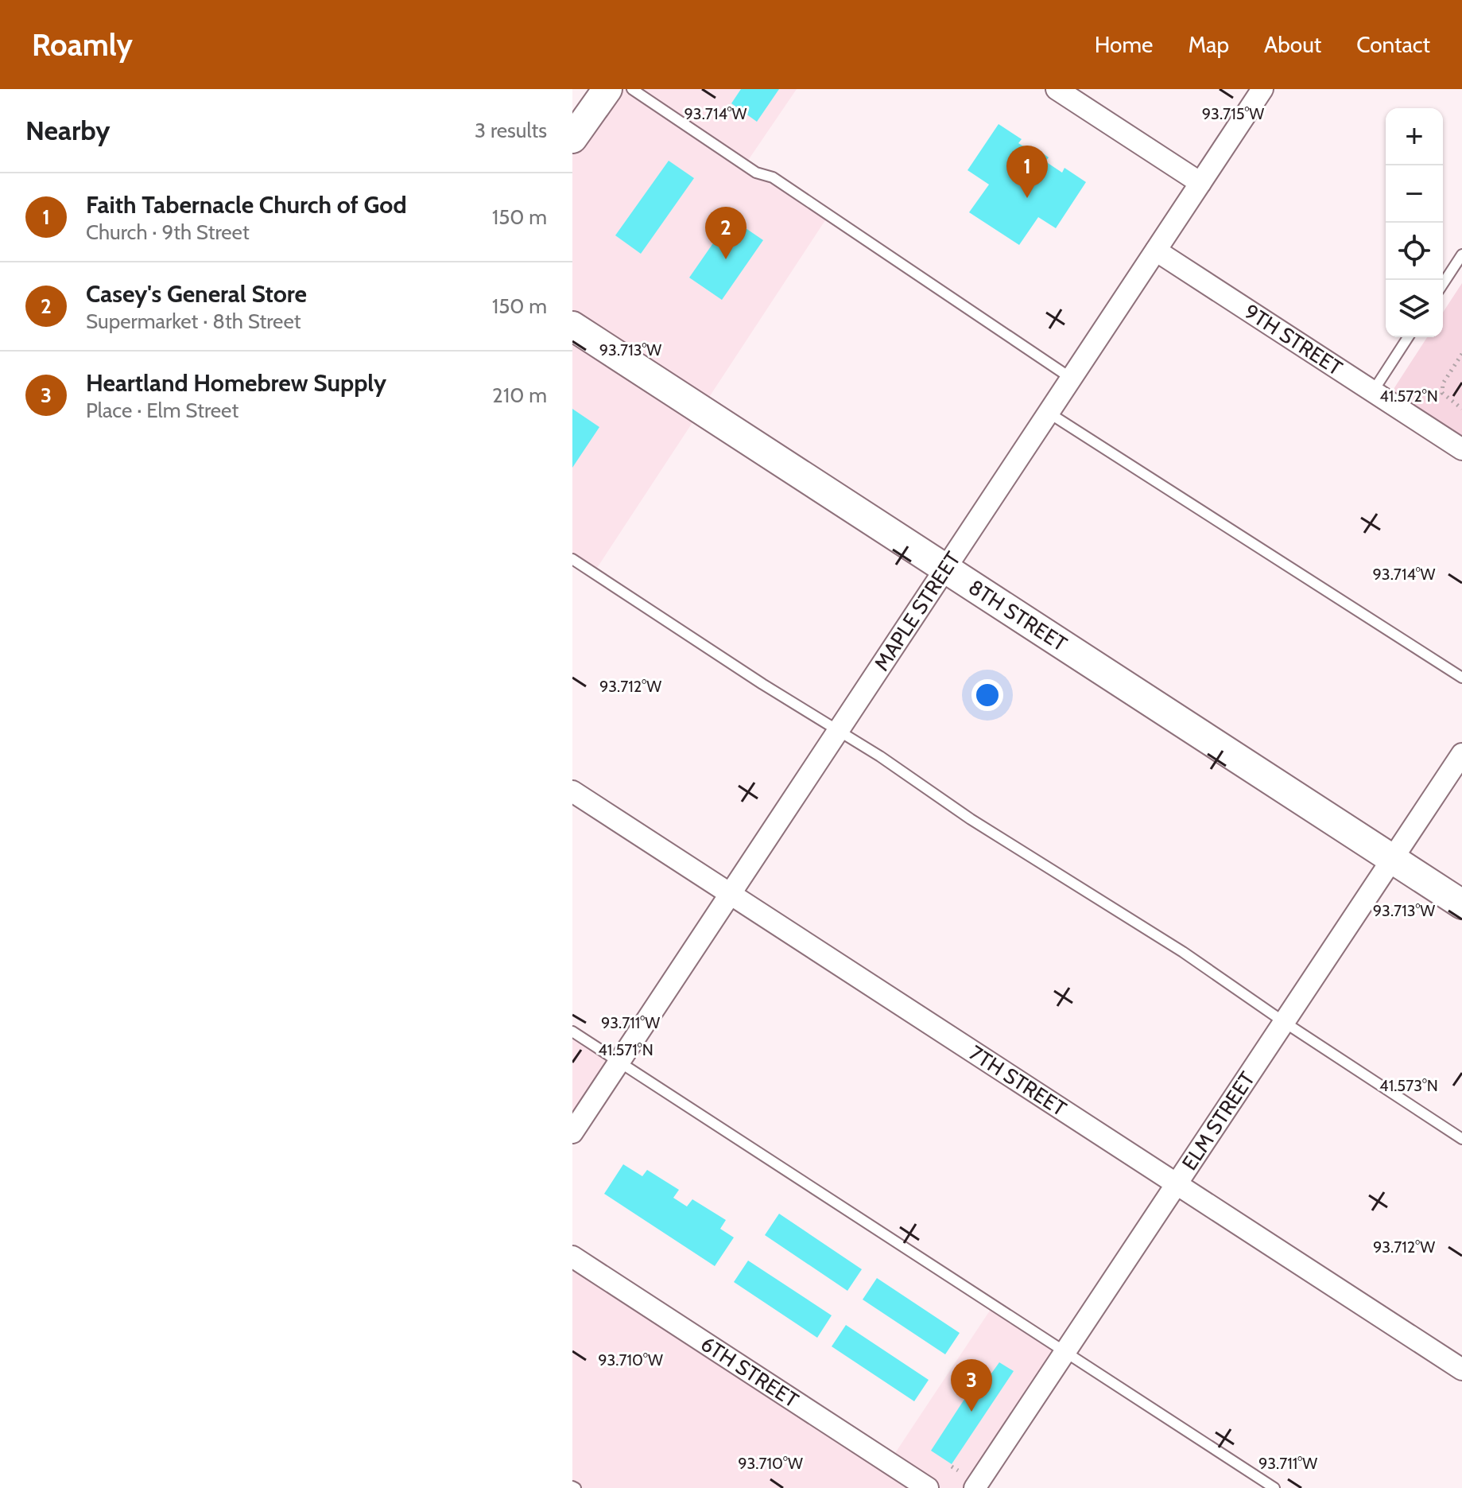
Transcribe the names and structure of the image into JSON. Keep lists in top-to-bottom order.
{
  "streets": {
    "street": [
      "9TH STREET",
      "MAPLE STREET",
      "8TH STREET",
      "7TH STREET",
      "ELM STREET",
      "6TH STREET"
    ]
  },
  "crossings": [
    ["9TH STREET", "MAPLE STREET"],
    ["MAPLE STREET", "8TH STREET"],
    ["MAPLE STREET", "7TH STREET"],
    ["8TH STREET", "ELM STREET"],
    ["7TH STREET", "ELM STREET"]
  ],
  "page": {
    "header": "Roamly",
    "nav": [
      "Home",
      "Map",
      "About",
      "Contact"
    ],
    "heading": ["Nearby", "3 results"],
    "map_buttons": ["+", "−"],
    "pins": ["1", "2", "3"],
    "list": [
      {
        "mark": "1",
        "name": "Faith Tabernacle Church of God",
        "note": "Church · 9th Street",
        "value": "150 m"
      },
      {
        "mark": "2",
        "name": "Casey's General Store",
        "note": "Supermarket · 8th Street",
        "value": "150 m"
      },
      {
        "mark": "3",
        "name": "Heartland Homebrew Supply",
        "note": "Place · Elm Street",
        "value": "210 m"
      }
    ]
  },
  "coordinates": [
    "93.714°W",
    "93.715°W",
    "93.713°W",
    "41.572°N",
    "93.712°W",
    "93.711°W",
    "41.571°N",
    "41.573°N",
    "93.710°W"
  ]
}
